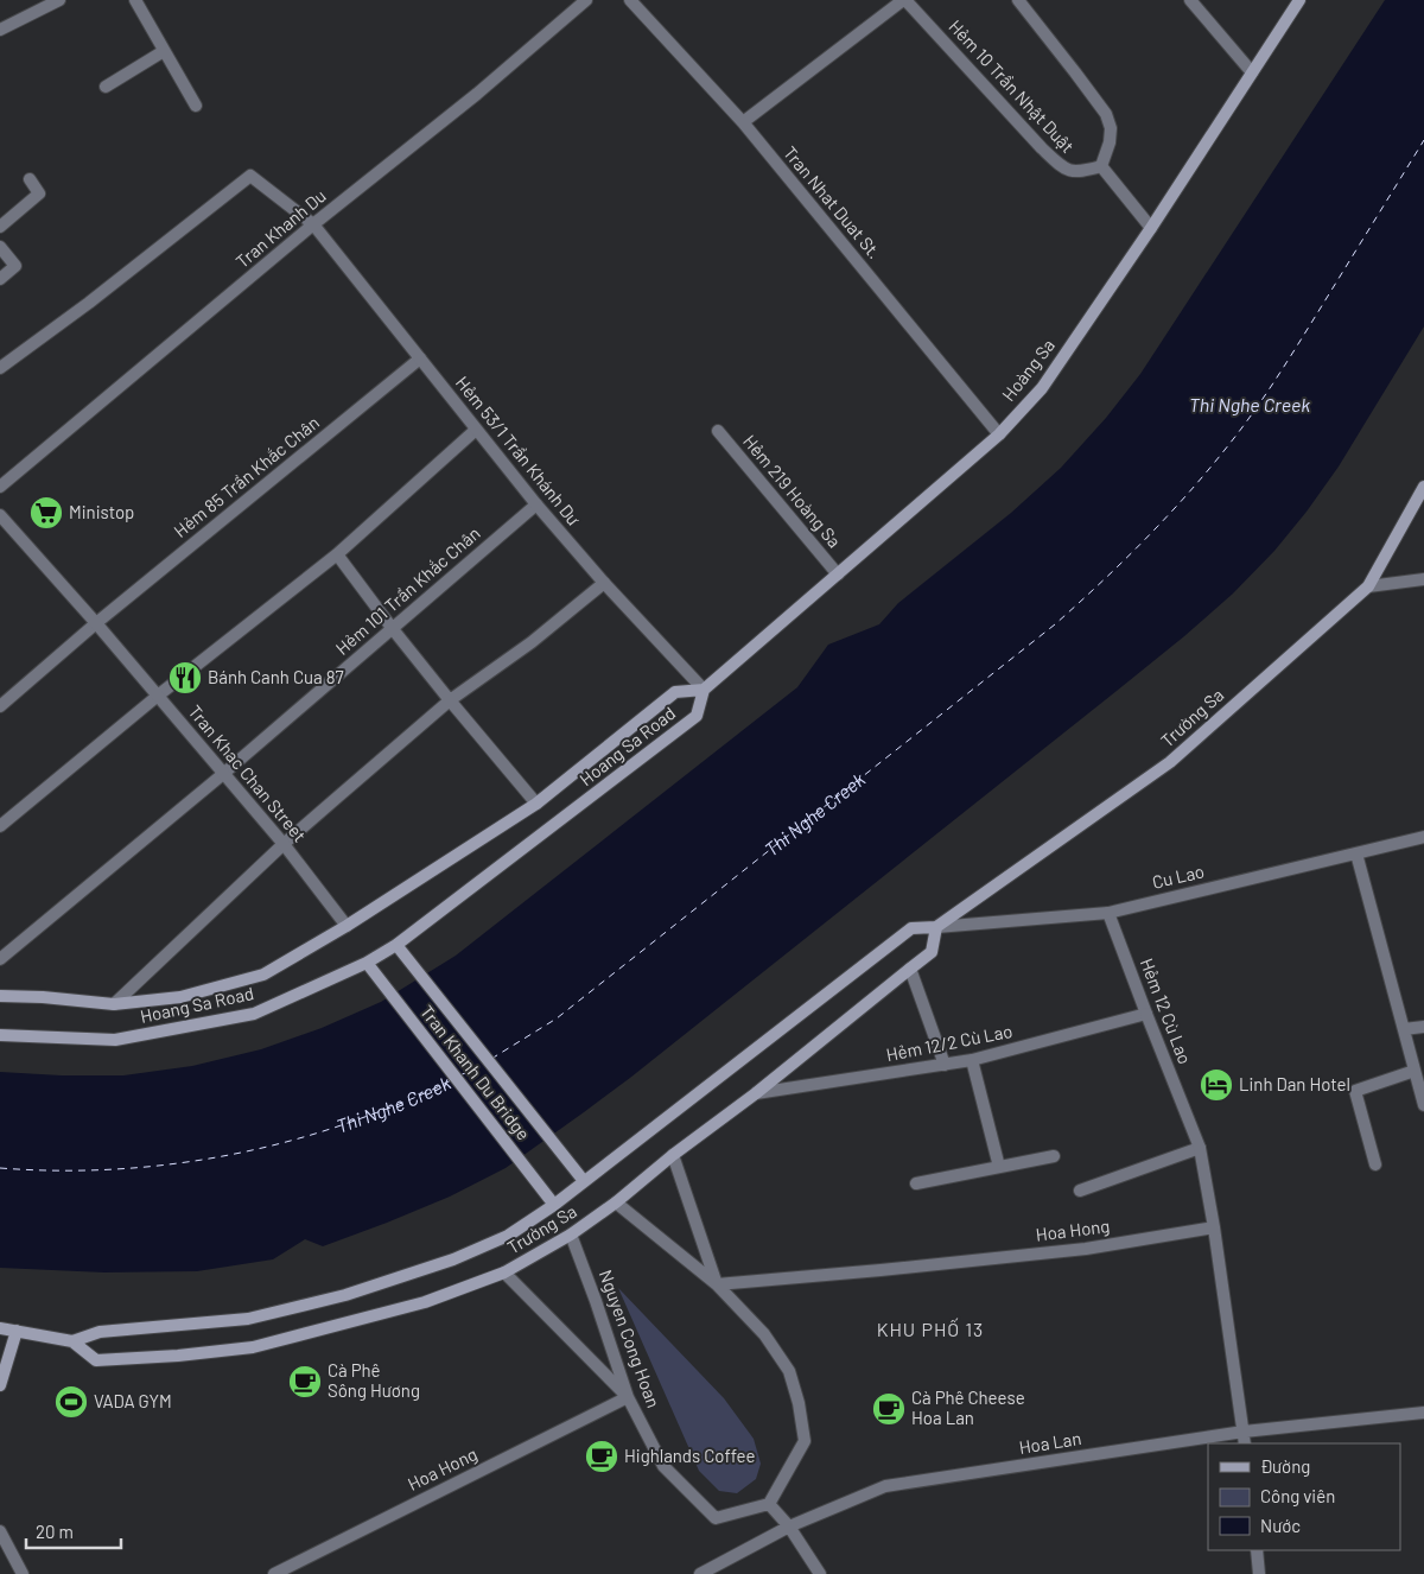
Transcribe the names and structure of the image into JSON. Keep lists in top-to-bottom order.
{
  "streets": {
    "street": [
      "Hẻm 10 Trần Nhật Duật",
      "Tran Nhat Duat St.",
      "Tran Khanh Du",
      "Hoàng Sa",
      "Hẻm 53/1 Trần Khánh Dư",
      "Hẻm 85 Trần Khắc Chân",
      "Hẻm 219 Hoàng Sa",
      "Hẻm 101 Trần Khắc Chân",
      "Trường Sa",
      "Hoang Sa Road",
      "Tran Khac Chan Street",
      "Cu Lao",
      "Hẻm 12 Cù Lao",
      "Hẻm 12/2 Cù Lao",
      "Tran Khanh Du Bridge",
      "Hoa Hong",
      "Nguyen Cong Hoan",
      "Hoa Lan"
    ]
  },
  "crossings": [
    ["Hẻm 10 Trần Nhật Duật", "Tran Nhat Duat St."],
    ["Tran Nhat Duat St.", "Hoàng Sa"],
    ["Tran Khanh Du", "Hẻm 53/1 Trần Khánh Dư"],
    ["Hoàng Sa", "Hẻm 53/1 Trần Khánh Dư"],
    ["Hoàng Sa", "Hẻm 219 Hoàng Sa"],
    ["Hoàng Sa", "Hoang Sa Road"],
    ["Hẻm 53/1 Trần Khánh Dư", "Hẻm 85 Trần Khắc Chân"],
    ["Hẻm 53/1 Trần Khánh Dư", "Hẻm 101 Trần Khắc Chân"],
    ["Hẻm 53/1 Trần Khánh Dư", "Hoang Sa Road"],
    ["Hẻm 85 Trần Khắc Chân", "Tran Khac Chan Street"],
    ["Hẻm 101 Trần Khắc Chân", "Tran Khac Chan Street"],
    ["Trường Sa", "Cu Lao"],
    ["Trường Sa", "Hẻm 12/2 Cù Lao"],
    ["Trường Sa", "Tran Khanh Du Bridge"],
    ["Trường Sa", "Nguyen Cong Hoan"],
    ["Hoang Sa Road", "Tran Khac Chan Street"],
    ["Hoang Sa Road", "Tran Khanh Du Bridge"],
    ["Cu Lao", "Hẻm 12 Cù Lao"],
    ["Hẻm 12 Cù Lao", "Hẻm 12/2 Cù Lao"],
    ["Hẻm 12 Cù Lao", "Hoa Hong"],
    ["Hoa Hong", "Nguyen Cong Hoan"]
  ],
  "districts": ["KHU PHỐ 13"],
  "water": ["Thi Nghe Creek"],
  "places": {
    "supermarket": ["Ministop"],
    "restaurant": ["Bánh Canh Cua 87"],
    "hotel": ["Linh Dan Hotel"],
    "cafe": ["Cà Phê Sông Hương", "Cà Phê Cheese Hoa Lan", "Highlands Coffee"],
    "sports": ["VADA GYM"]
  },
  "legend": ["Đường", "Công viên", "Nước"],
  "scale_bar": "20 m"
}
